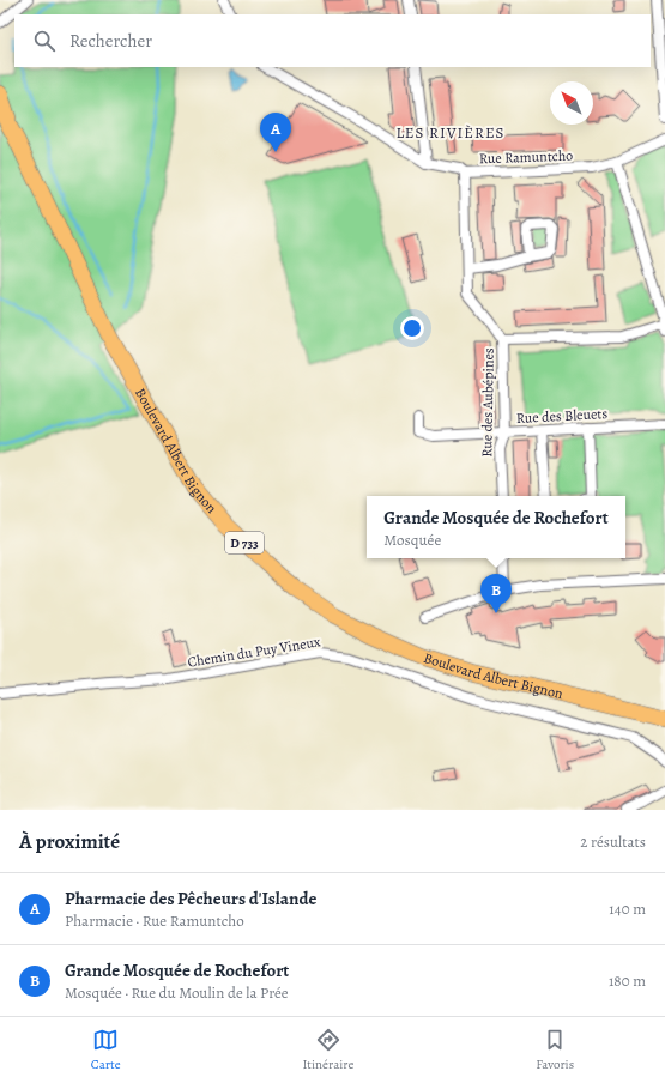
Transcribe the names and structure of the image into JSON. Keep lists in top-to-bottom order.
{
  "streets": {
    "main road": ["Boulevard Albert Bignon", "D 733"],
    "street": [
      "Rue Ramuntcho",
      "Rue des Aubépines",
      "Rue des Bleuets",
      "Chemin du Puy Vineux"
    ]
  },
  "crossings": [
    ["Rue Ramuntcho", "Rue des Aubépines"],
    ["Rue des Aubépines", "Rue des Bleuets"]
  ],
  "districts": ["LES RIVIÈRES"],
  "north": "top left",
  "page": {
    "search": "Rechercher",
    "pins": ["A", "B"],
    "popup": ["Grande Mosquée de Rochefort", "Mosquée"],
    "heading": ["À proximité", "2 résultats"],
    "list": [
      {
        "mark": "A",
        "name": "Pharmacie des Pêcheurs d'Islande",
        "note": "Pharmacie · Rue Ramuntcho",
        "value": "140 m"
      },
      {
        "mark": "B",
        "name": "Grande Mosquée de Rochefort",
        "note": "Mosquée · Rue du Moulin de la Prée",
        "value": "180 m"
      }
    ],
    "nav": ["Carte", "Itinéraire", "Favoris"]
  }
}
